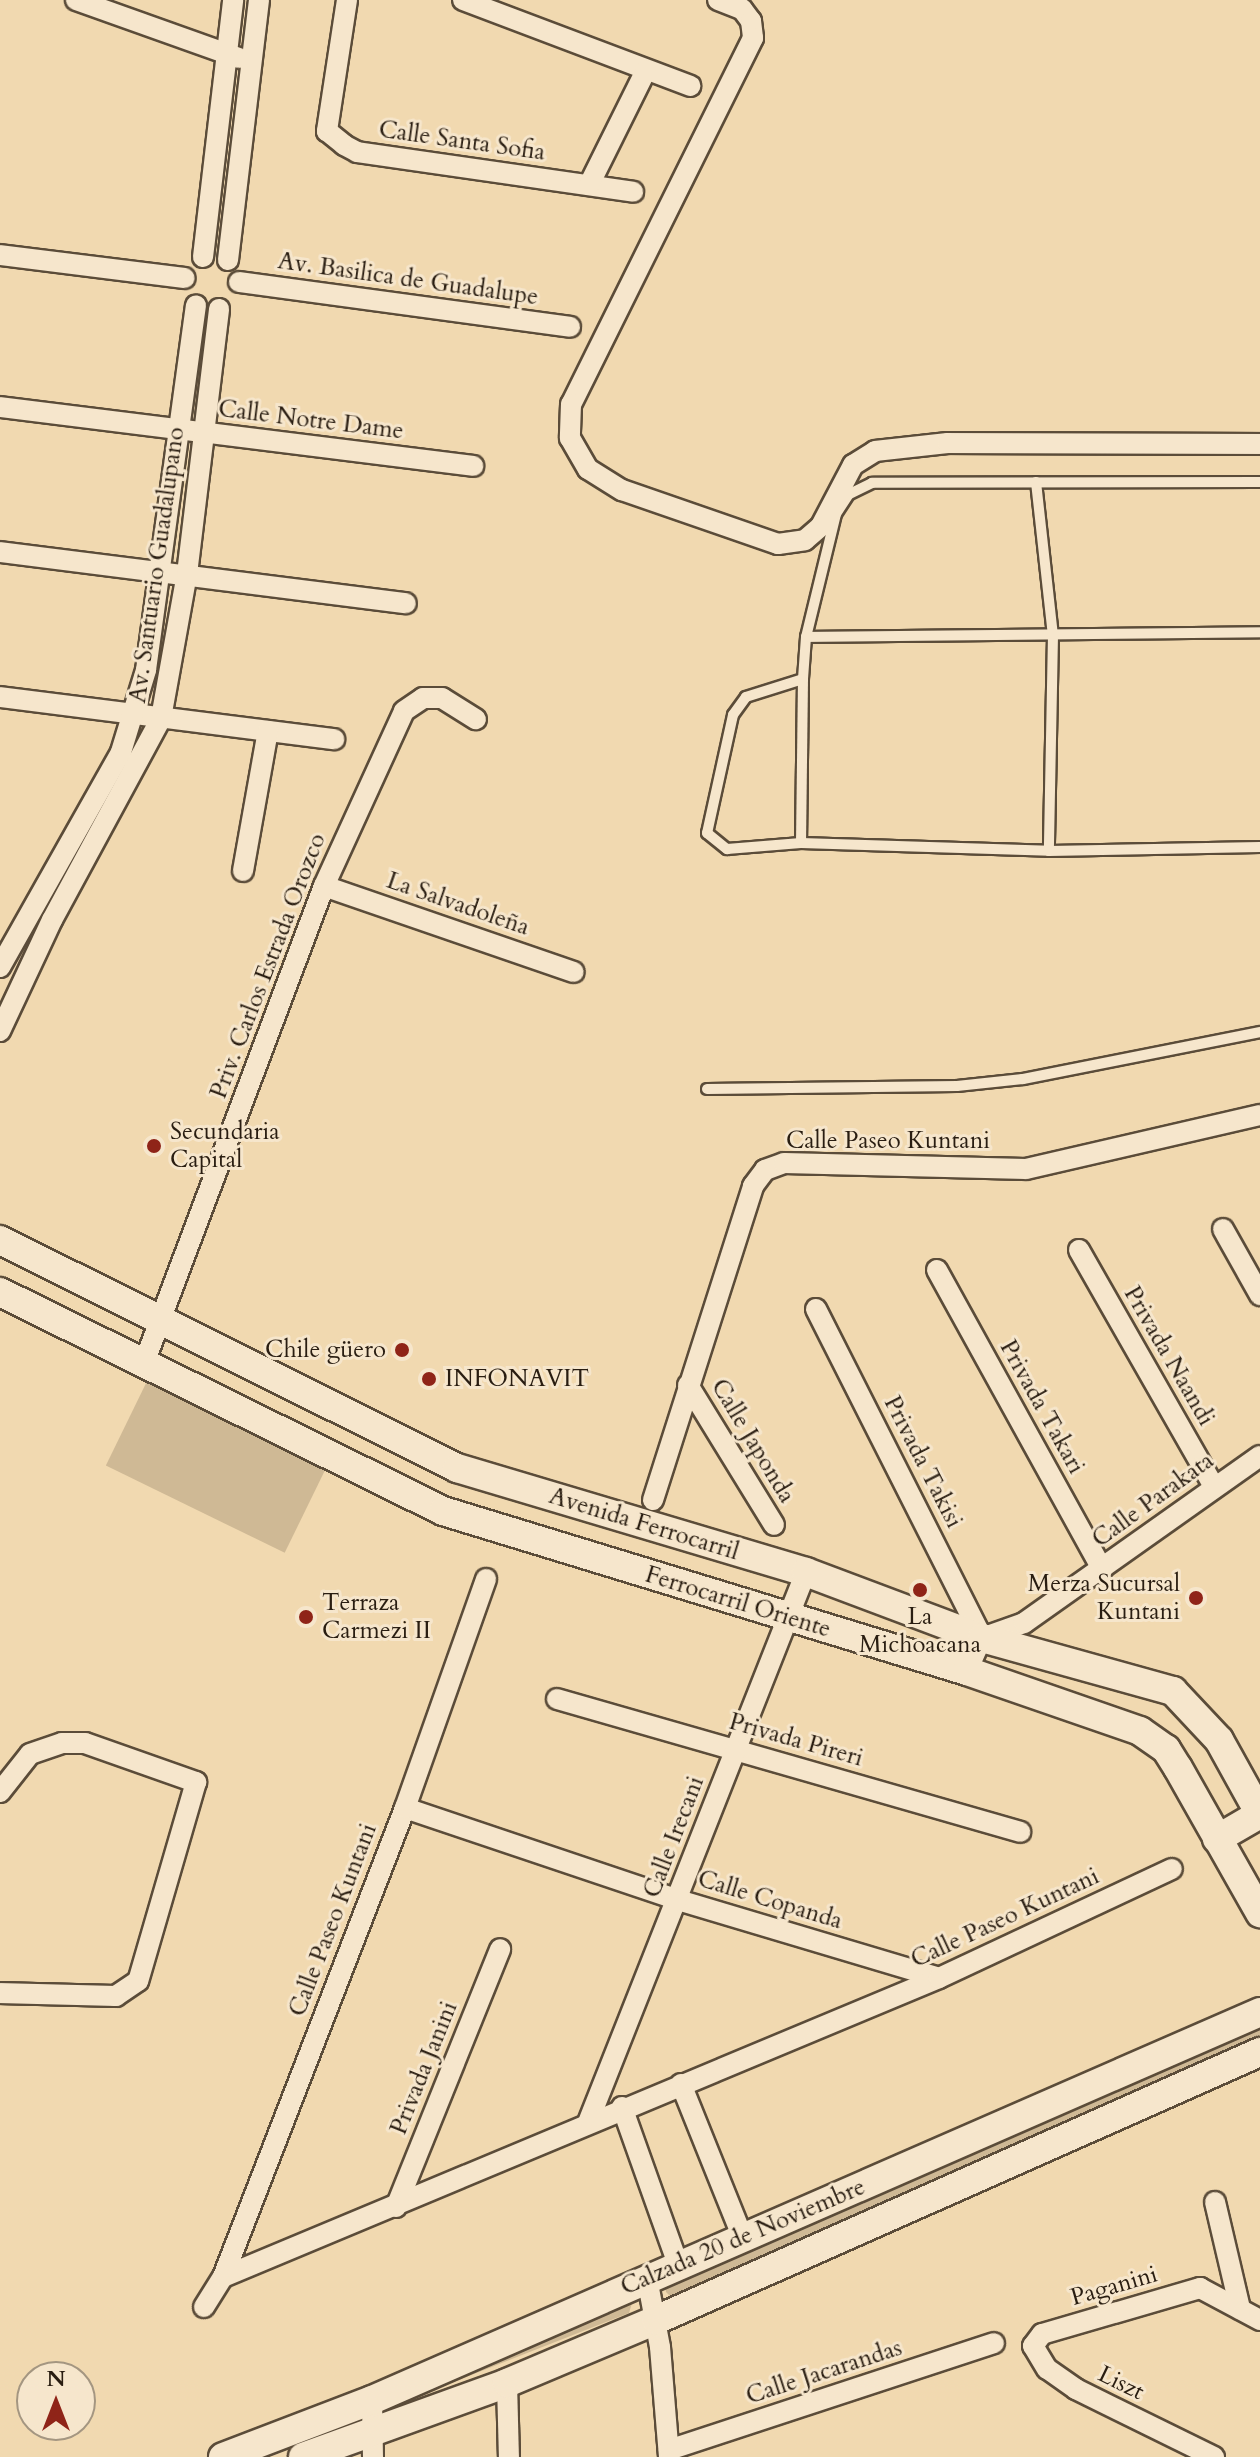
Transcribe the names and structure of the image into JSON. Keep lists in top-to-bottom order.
{
  "streets": {
    "main road": ["Avenida Ferrocarril", "Ferrocarril Oriente", "Calzada 20 de Noviembre"],
    "street": [
      "Calle Santa Sofia",
      "Av. Basilica de Guadalupe",
      "Calle Notre Dame",
      "Av. Santuario Guadalupano",
      "La Salvadoleña",
      "Priv. Carlos Estrada Orozco",
      "Calle Paseo Kuntani",
      "Privada Naandi",
      "Privada Takari",
      "Calle Japonda",
      "Privada Takisi",
      "Calle Parakata",
      "Privada Pireri",
      "Calle Irecani",
      "Calle Copanda",
      "Privada Janini",
      "Paganini",
      "Calle Jacarandas",
      "Liszt"
    ]
  },
  "crossings": [
    ["Av. Basilica de Guadalupe", "Av. Santuario Guadalupano"],
    ["Calle Notre Dame", "Av. Santuario Guadalupano"],
    ["La Salvadoleña", "Priv. Carlos Estrada Orozco"],
    ["Priv. Carlos Estrada Orozco", "Avenida Ferrocarril"],
    ["Calle Paseo Kuntani", "Calle Japonda"],
    ["Calle Paseo Kuntani", "Calle Irecani"],
    ["Calle Paseo Kuntani", "Calle Copanda"],
    ["Calle Paseo Kuntani", "Privada Janini"],
    ["Privada Naandi", "Calle Parakata"],
    ["Privada Takari", "Calle Parakata"],
    ["Privada Takisi", "Calle Parakata"],
    ["Privada Takisi", "Avenida Ferrocarril"],
    ["Calle Parakata", "Avenida Ferrocarril"],
    ["Avenida Ferrocarril", "Calle Irecani"],
    ["Ferrocarril Oriente", "Calle Irecani"],
    ["Privada Pireri", "Calle Irecani"],
    ["Calle Irecani", "Calle Copanda"],
    ["Paganini", "Liszt"]
  ],
  "places": [
    "Secundaria Capital",
    "Chile güero",
    "INFONAVIT",
    "La Michoacana",
    "Merza Sucursal Kuntani",
    "Terraza Carmezi II"
  ],
  "north": "top"
}
